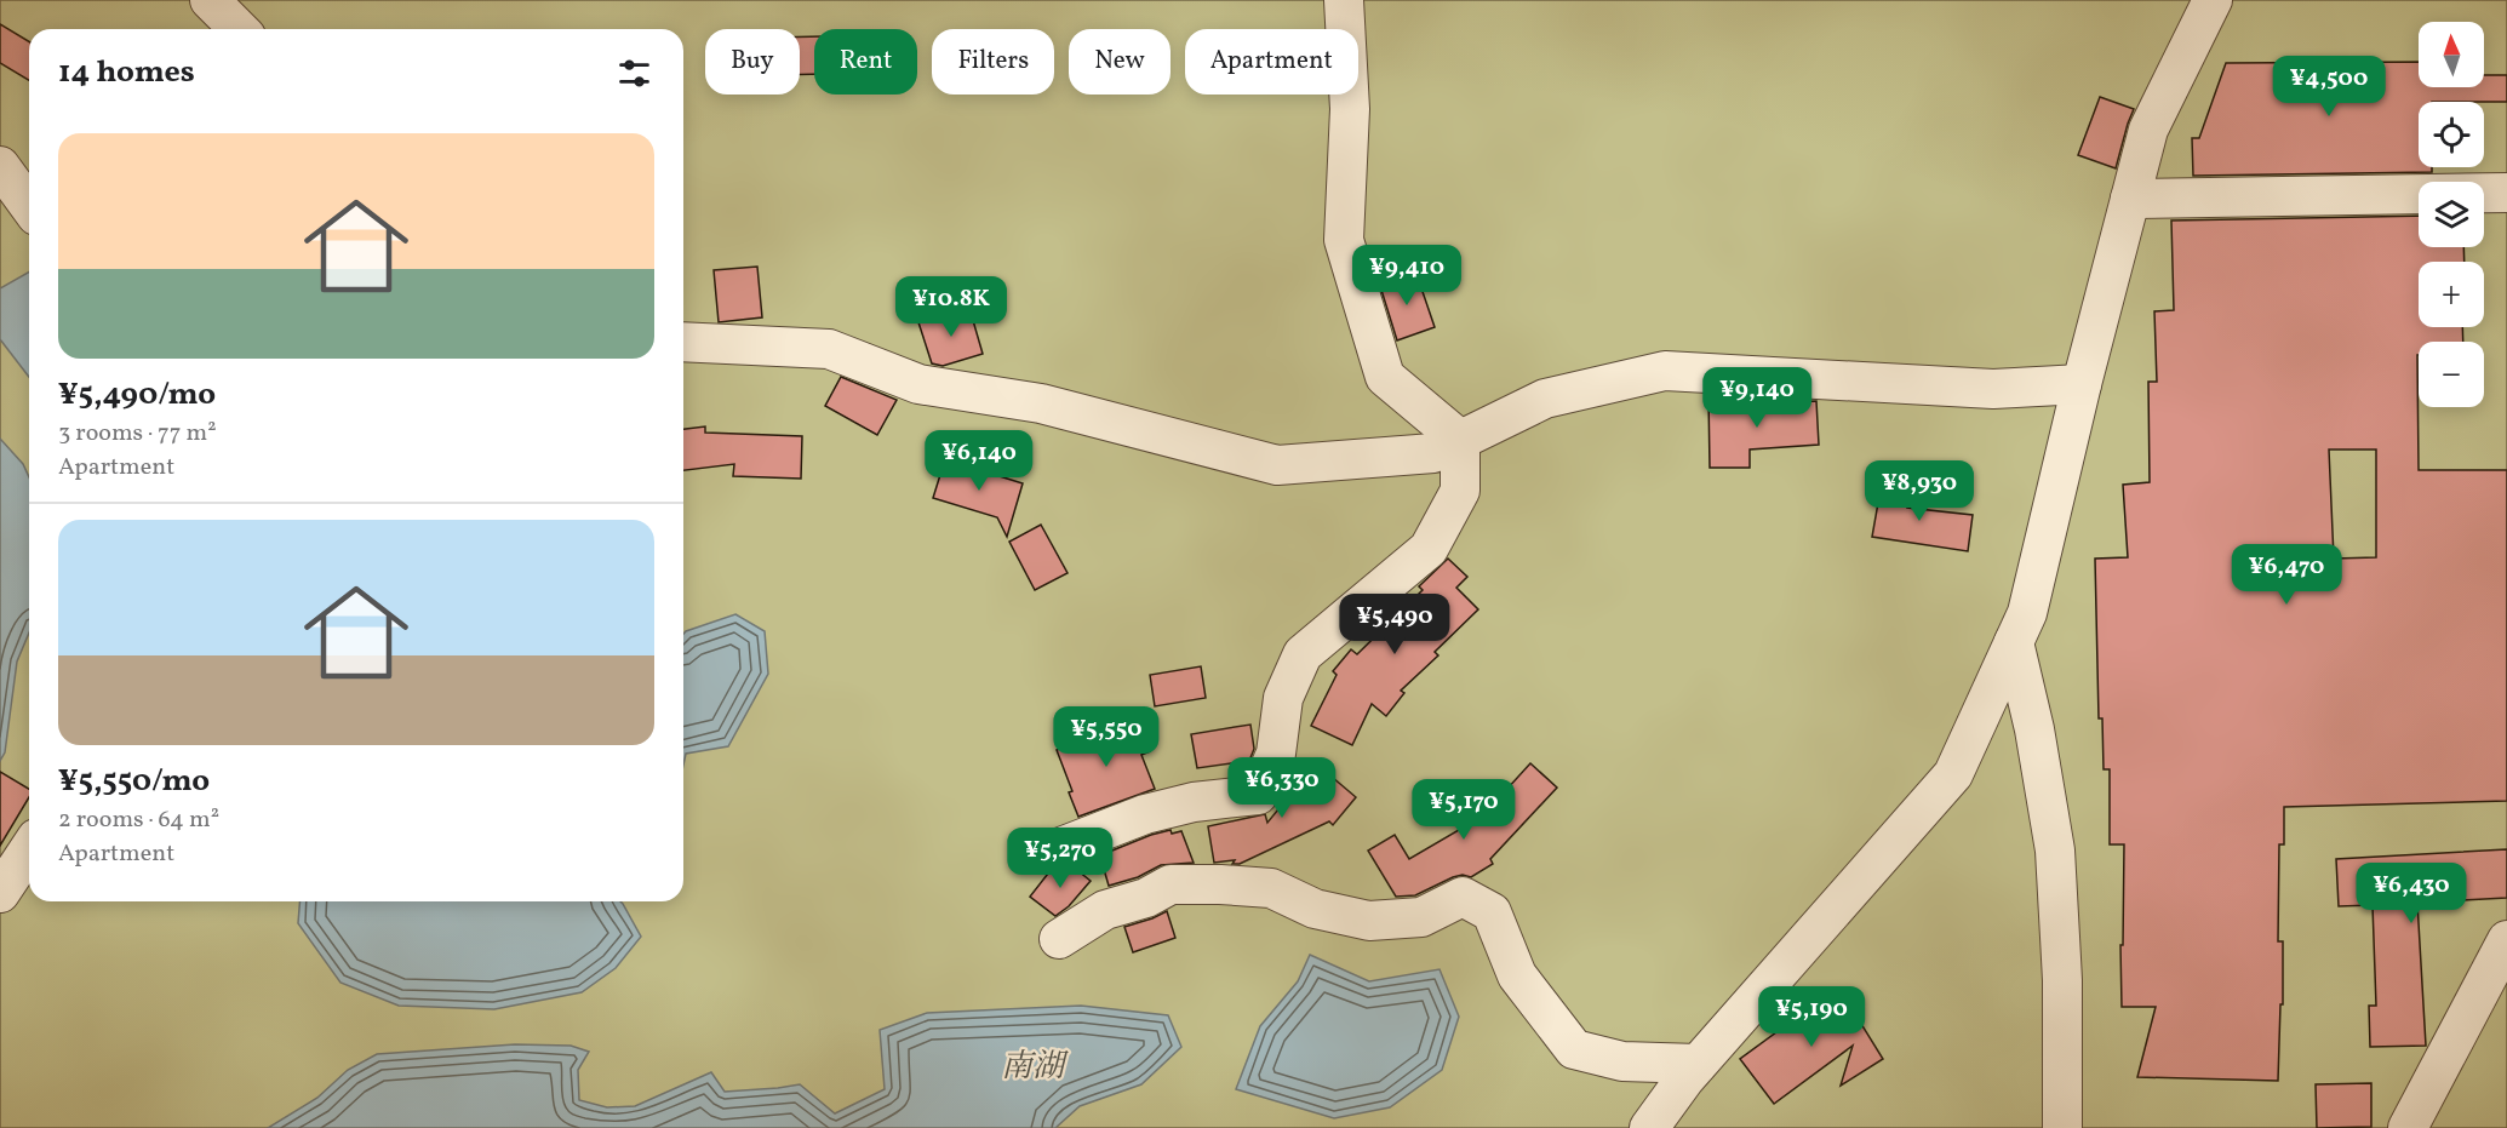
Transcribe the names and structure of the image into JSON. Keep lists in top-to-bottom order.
{
  "water": ["南湖"],
  "north": "top",
  "page": {
    "map_buttons": ["+", "−"],
    "chip": [
      "Buy",
      "Rent",
      "Filters",
      "New",
      "Apartment"
    ],
    "heading": "14 homes",
    "price": [
      "¥4,500",
      "¥9,410",
      "¥10.8K",
      "¥9,140",
      "¥6,140",
      "¥8,930",
      "¥6,470",
      "¥5,490",
      "¥5,550",
      "¥6,330",
      "¥5,170",
      "¥5,270",
      "¥6,430",
      "¥5,190"
    ],
    "list": [
      {
        "name": "¥5,490/mo",
        "note": "3 rooms · 77 m² · Apartment"
      },
      {
        "name": "¥5,550/mo",
        "note": "2 rooms · 64 m² · Apartment"
      }
    ]
  }
}
